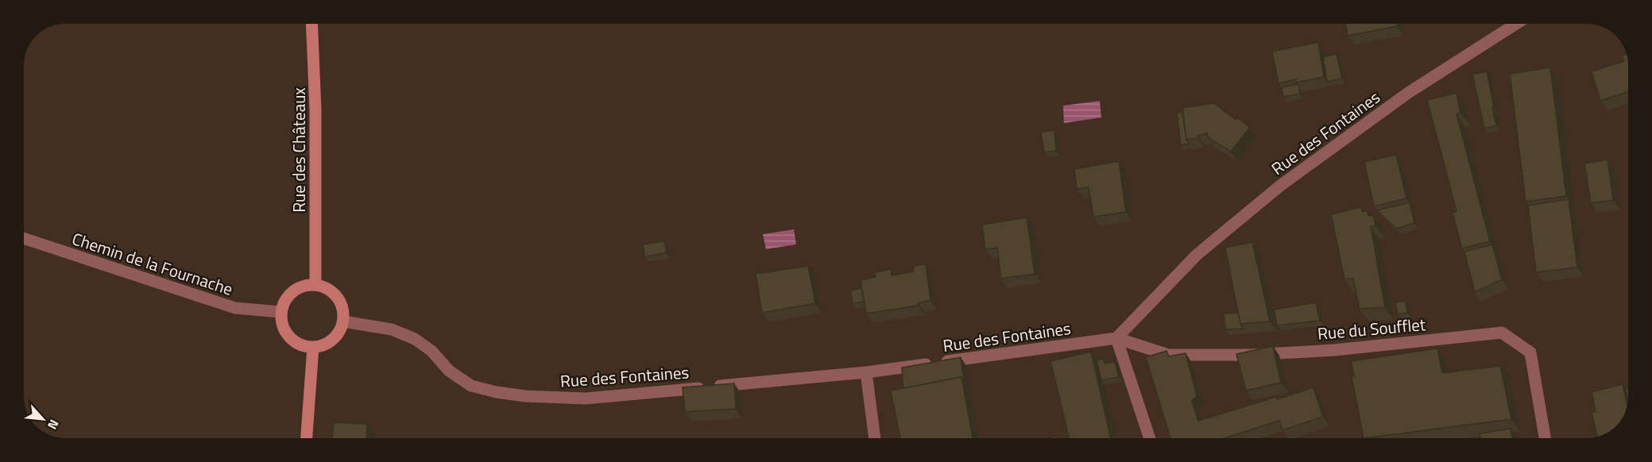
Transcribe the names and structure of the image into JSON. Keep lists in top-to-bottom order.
{
  "streets": {
    "street": [
      "Rue des Fontaines",
      "Rue des Châteaux",
      "Chemin de la Fournache",
      "Rue du Soufflet"
    ]
  },
  "crossings": [
    ["Rue des Fontaines", "Rue des Châteaux"],
    ["Rue des Fontaines", "Chemin de la Fournache"],
    ["Rue des Fontaines", "Rue du Soufflet"],
    ["Rue des Châteaux", "Chemin de la Fournache"]
  ],
  "north": "bottom right"
}
